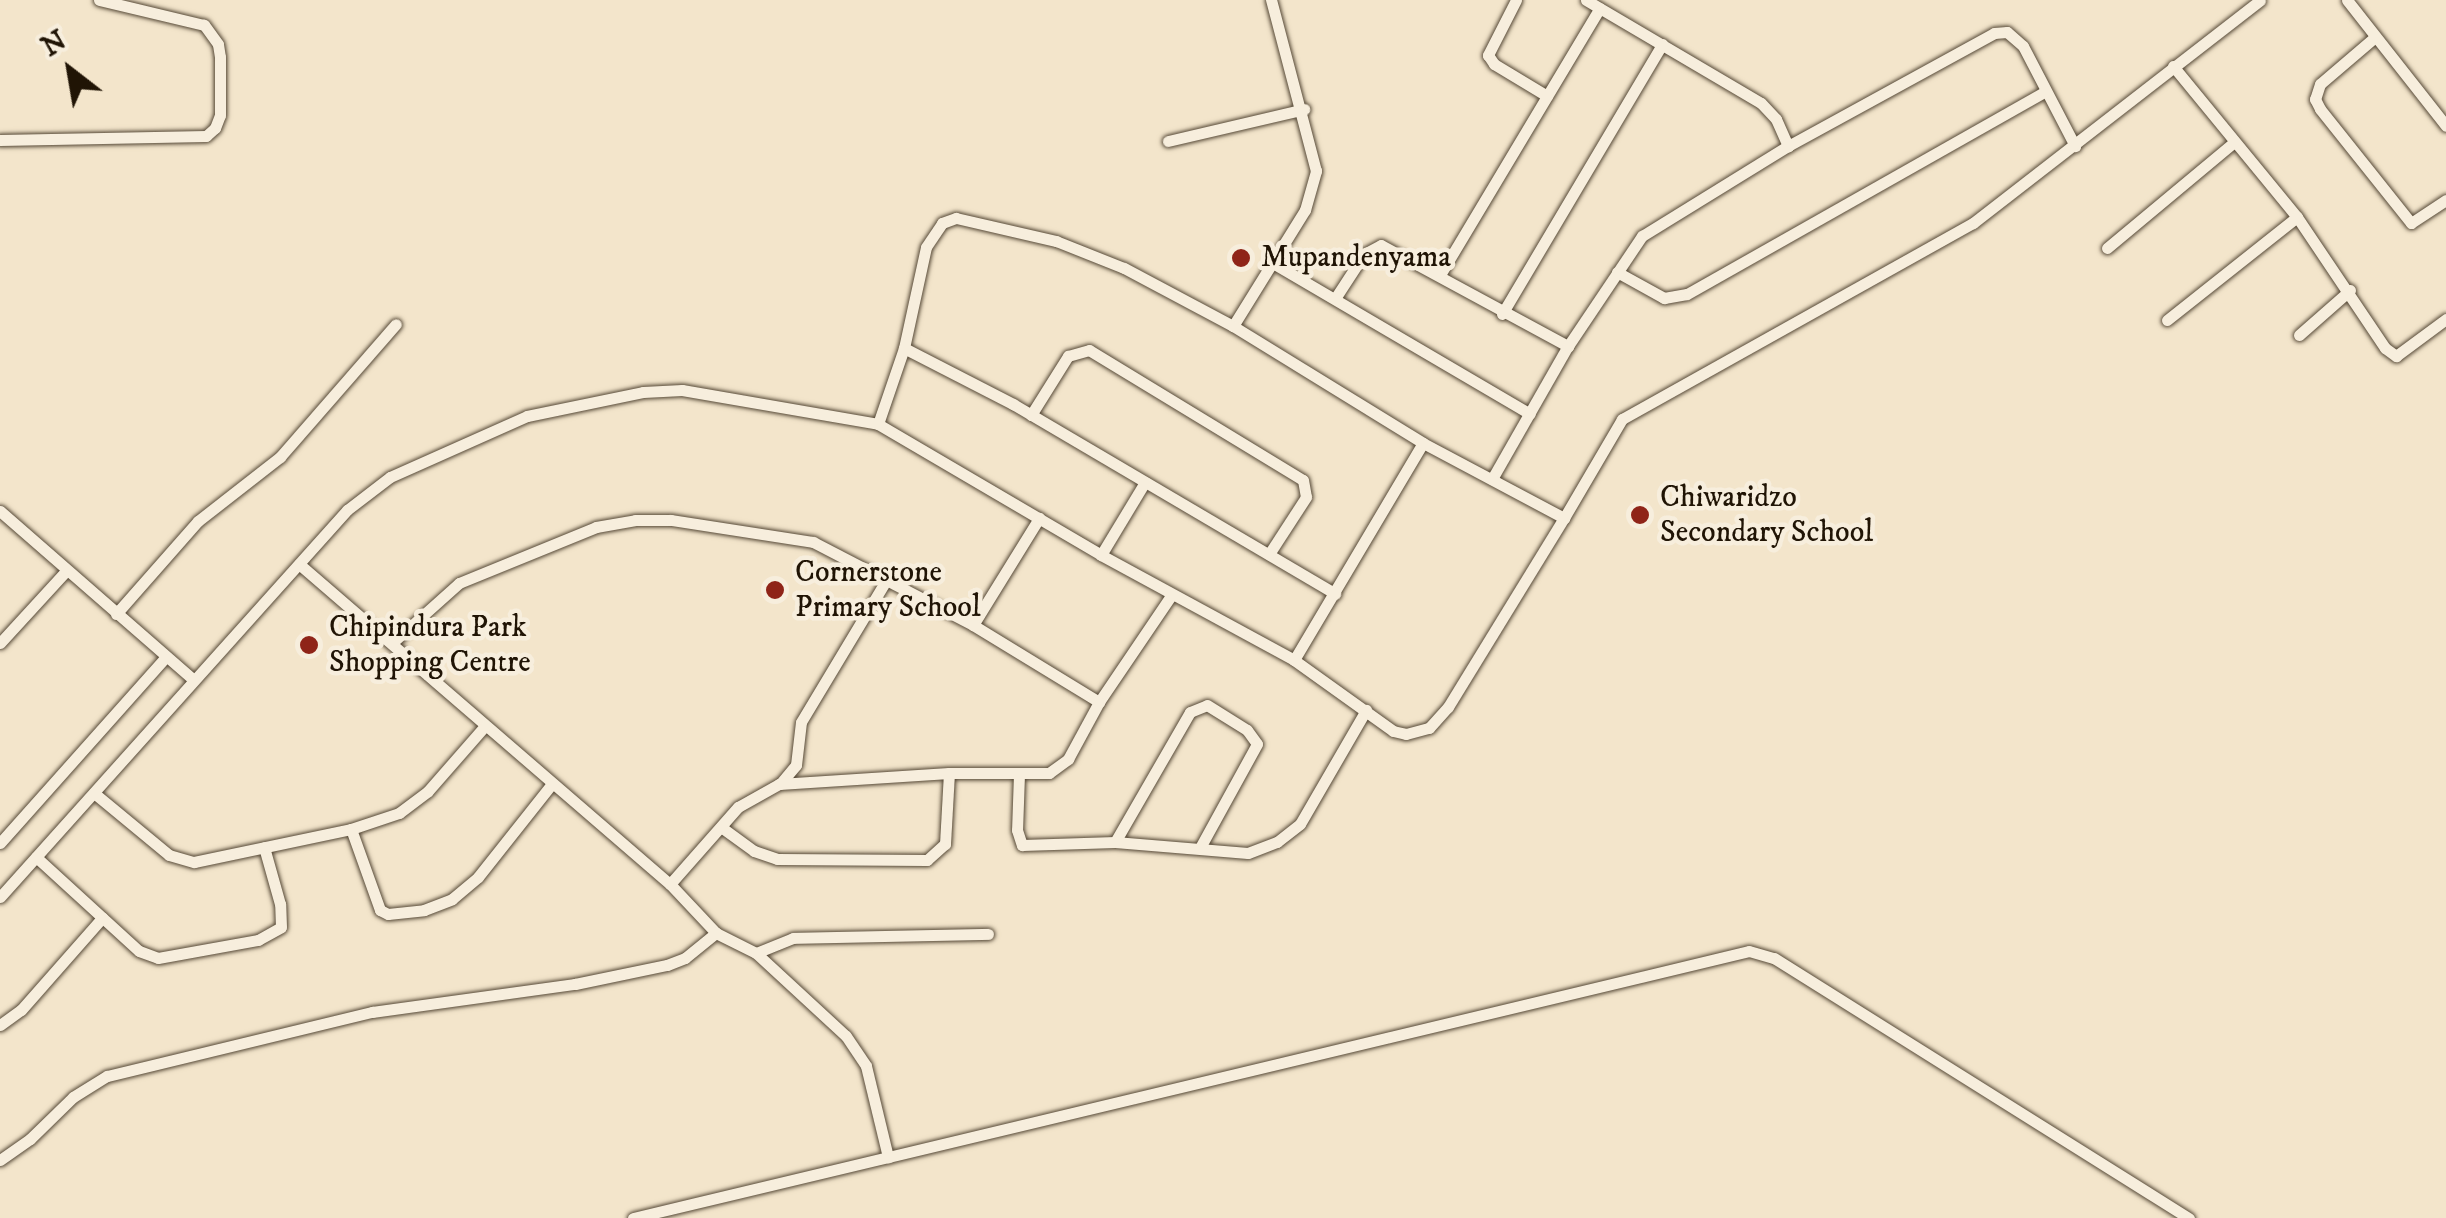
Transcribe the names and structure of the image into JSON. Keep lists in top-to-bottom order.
{
  "places": [
    "Mupandenyama",
    "Chiwaridzo Secondary School",
    "Cornerstone Primary School",
    "Chipindura Park Shopping Centre"
  ],
  "north": "top left"
}
